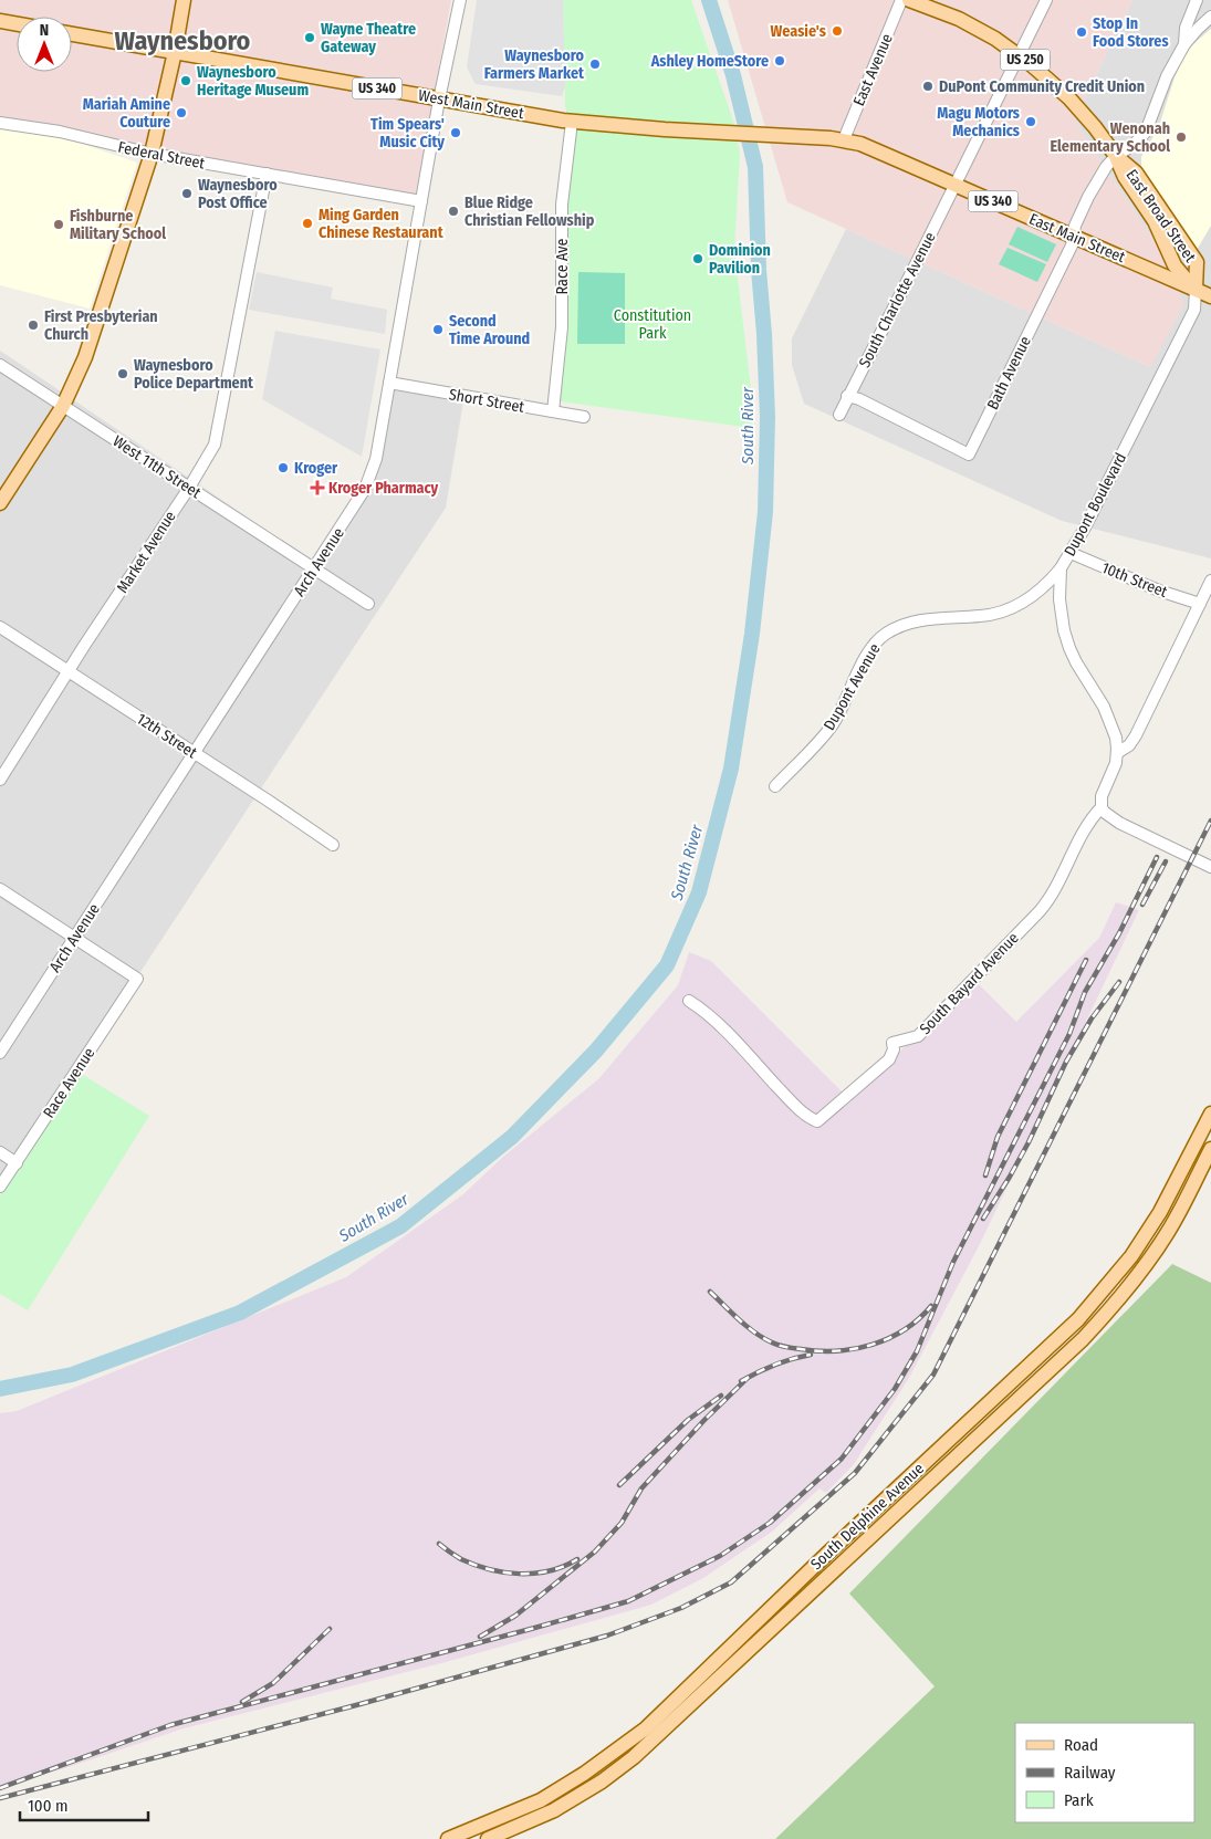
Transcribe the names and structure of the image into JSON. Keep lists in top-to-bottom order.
{
  "streets": {
    "main road": [
      "US 250",
      "US 340",
      "West Main Street",
      "East Broad Street",
      "East Main Street",
      "South Delphine Avenue"
    ],
    "street": [
      "East Avenue",
      "Federal Street",
      "Race Ave",
      "South Charlotte Avenue",
      "Bath Avenue",
      "Short Street",
      "West 11th Street",
      "Dupont Boulevard",
      "Market Avenue",
      "Arch Avenue",
      "10th Street",
      "Dupont Avenue",
      "12th Street",
      "South Bayard Avenue",
      "Race Avenue"
    ]
  },
  "crossings": [
    ["East Avenue", "East Main Street"],
    ["West Main Street", "East Main Street"],
    ["West Main Street", "Race Ave"],
    ["West Main Street", "Arch Avenue"],
    ["Federal Street", "Market Avenue"],
    ["Federal Street", "Arch Avenue"],
    ["East Broad Street", "East Main Street"],
    ["East Broad Street", "South Charlotte Avenue"],
    ["East Broad Street", "Bath Avenue"],
    ["East Broad Street", "Dupont Boulevard"],
    ["East Main Street", "South Charlotte Avenue"],
    ["East Main Street", "Bath Avenue"],
    ["East Main Street", "Dupont Boulevard"],
    ["Race Ave", "Short Street"],
    ["South Charlotte Avenue", "Bath Avenue"],
    ["Short Street", "Arch Avenue"],
    ["West 11th Street", "Market Avenue"],
    ["West 11th Street", "Arch Avenue"],
    ["Dupont Boulevard", "10th Street"],
    ["Dupont Boulevard", "Dupont Avenue"],
    ["Dupont Boulevard", "South Bayard Avenue"],
    ["Market Avenue", "12th Street"],
    ["Arch Avenue", "12th Street"],
    ["Arch Avenue", "Race Avenue"],
    ["10th Street", "South Bayard Avenue"]
  ],
  "districts": ["Waynesboro"],
  "water": ["South River"],
  "parks": ["Constitution Park"],
  "places": {
    "other": [
      "Weasie's",
      "Stop In Food Stores",
      "Wayne Theatre Gateway",
      "Ashley HomeStore",
      "Waynesboro Farmers Market",
      "Waynesboro Heritage Museum",
      "DuPont Community Credit Union",
      "Mariah Amine Couture",
      "Magu Motors Mechanics",
      "Tim Spears' Music City",
      "Wenonah Elementary School",
      "Waynesboro Post Office",
      "Blue Ridge Christian Fellowship",
      "Ming Garden Chinese Restaurant",
      "Fishburne Military School",
      "Dominion Pavilion",
      "First Presbyterian Church",
      "Second Time Around",
      "Waynesboro Police Department",
      "Kroger"
    ],
    "health": ["Kroger Pharmacy"]
  },
  "legend": ["Road", "Railway", "Park"],
  "scale_bar": "100 m",
  "north": "top"
}
